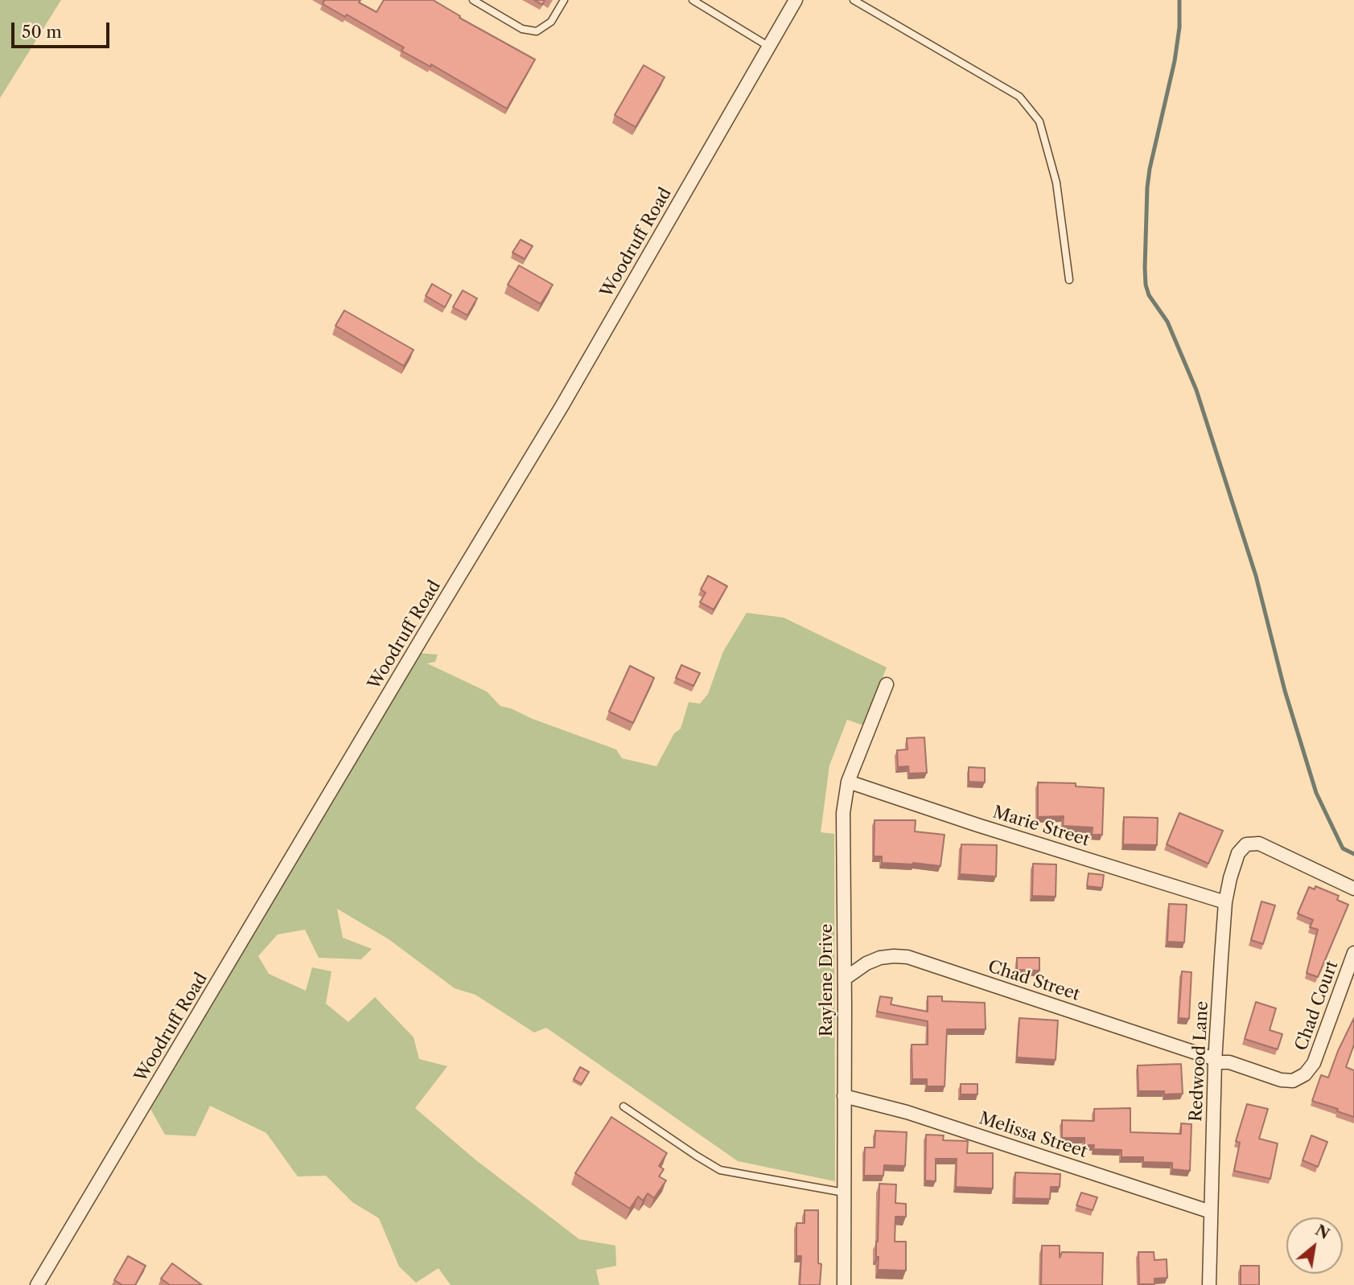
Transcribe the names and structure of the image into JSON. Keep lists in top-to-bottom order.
{
  "streets": {
    "street": [
      "Woodruff Road",
      "Marie Street",
      "Raylene Drive",
      "Chad Street",
      "Chad Court",
      "Redwood Lane",
      "Melissa Street"
    ]
  },
  "crossings": [
    ["Marie Street", "Raylene Drive"],
    ["Marie Street", "Redwood Lane"],
    ["Raylene Drive", "Chad Street"],
    ["Raylene Drive", "Melissa Street"],
    ["Chad Street", "Chad Court"],
    ["Chad Street", "Redwood Lane"],
    ["Chad Court", "Redwood Lane"],
    ["Redwood Lane", "Melissa Street"]
  ],
  "scale_bar": "50 m",
  "north": "top right"
}
